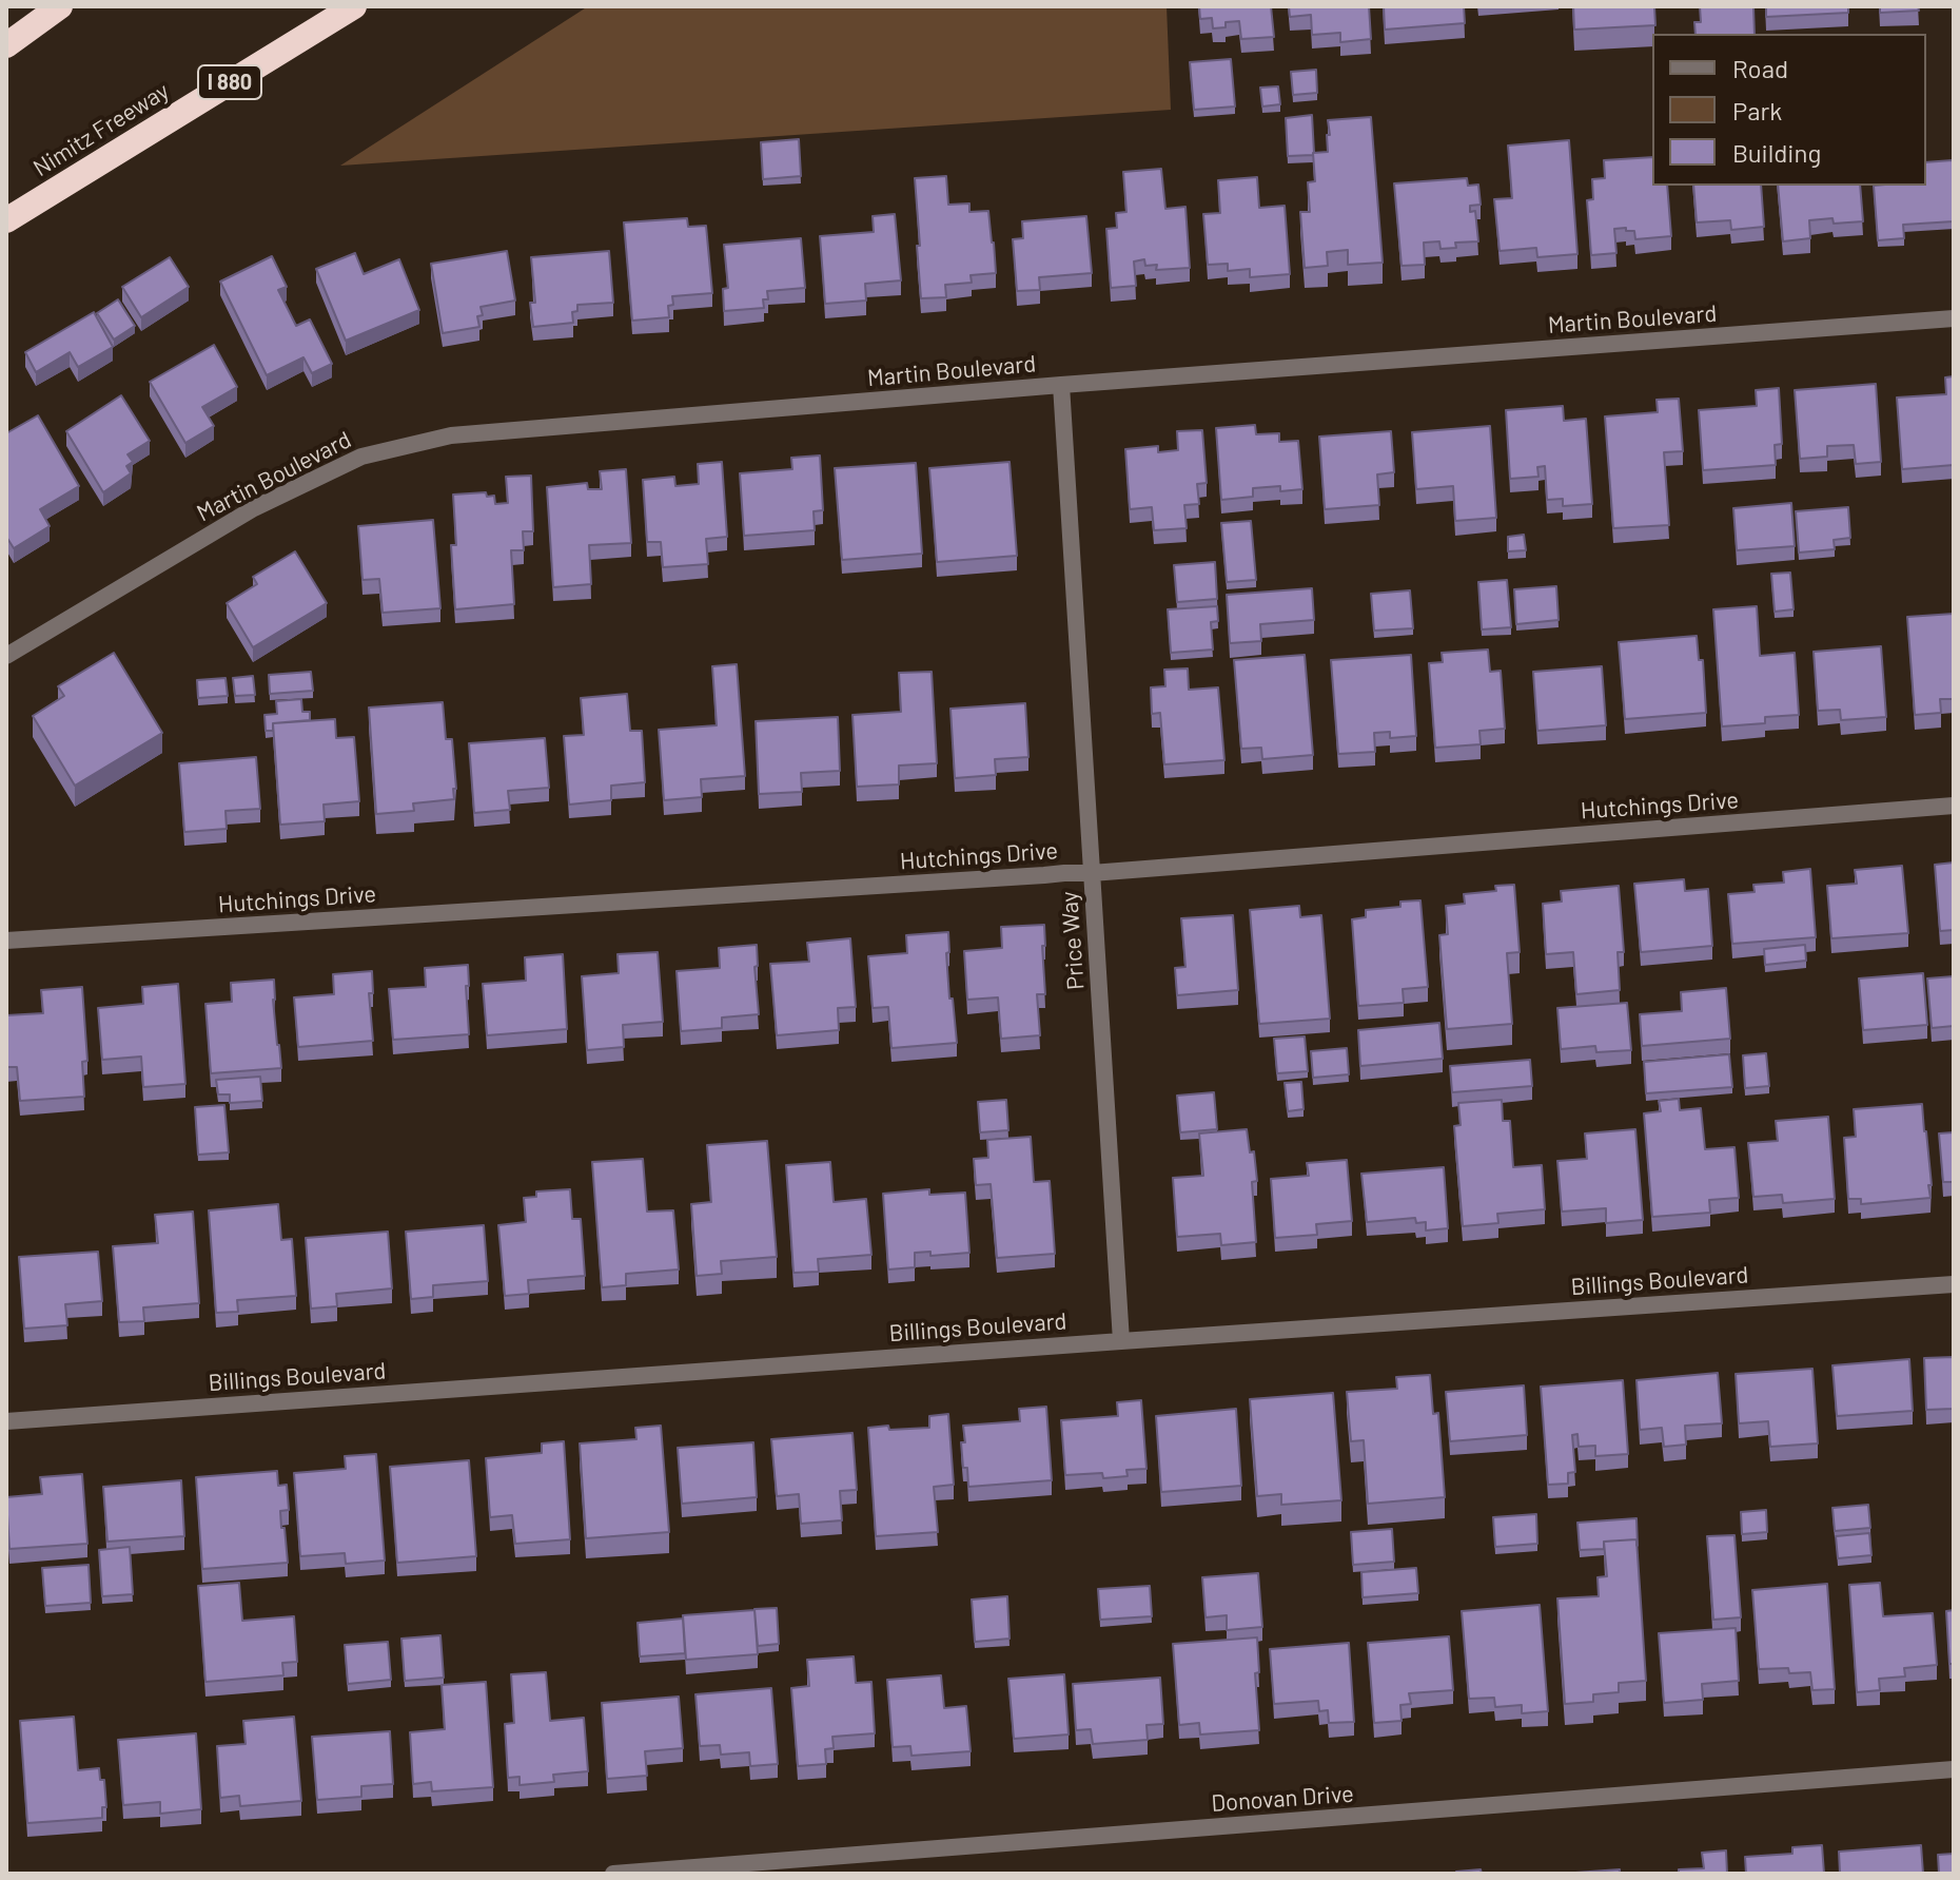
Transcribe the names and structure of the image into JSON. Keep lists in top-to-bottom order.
{
  "streets": {
    "highway": ["I 880", "Nimitz Freeway"],
    "street": [
      "Martin Boulevard",
      "Hutchings Drive",
      "Price Way",
      "Billings Boulevard",
      "Donovan Drive"
    ]
  },
  "crossings": [
    ["Martin Boulevard", "Price Way"],
    ["Hutchings Drive", "Price Way"],
    ["Price Way", "Billings Boulevard"]
  ],
  "legend": ["Road", "Park", "Building"]
}
